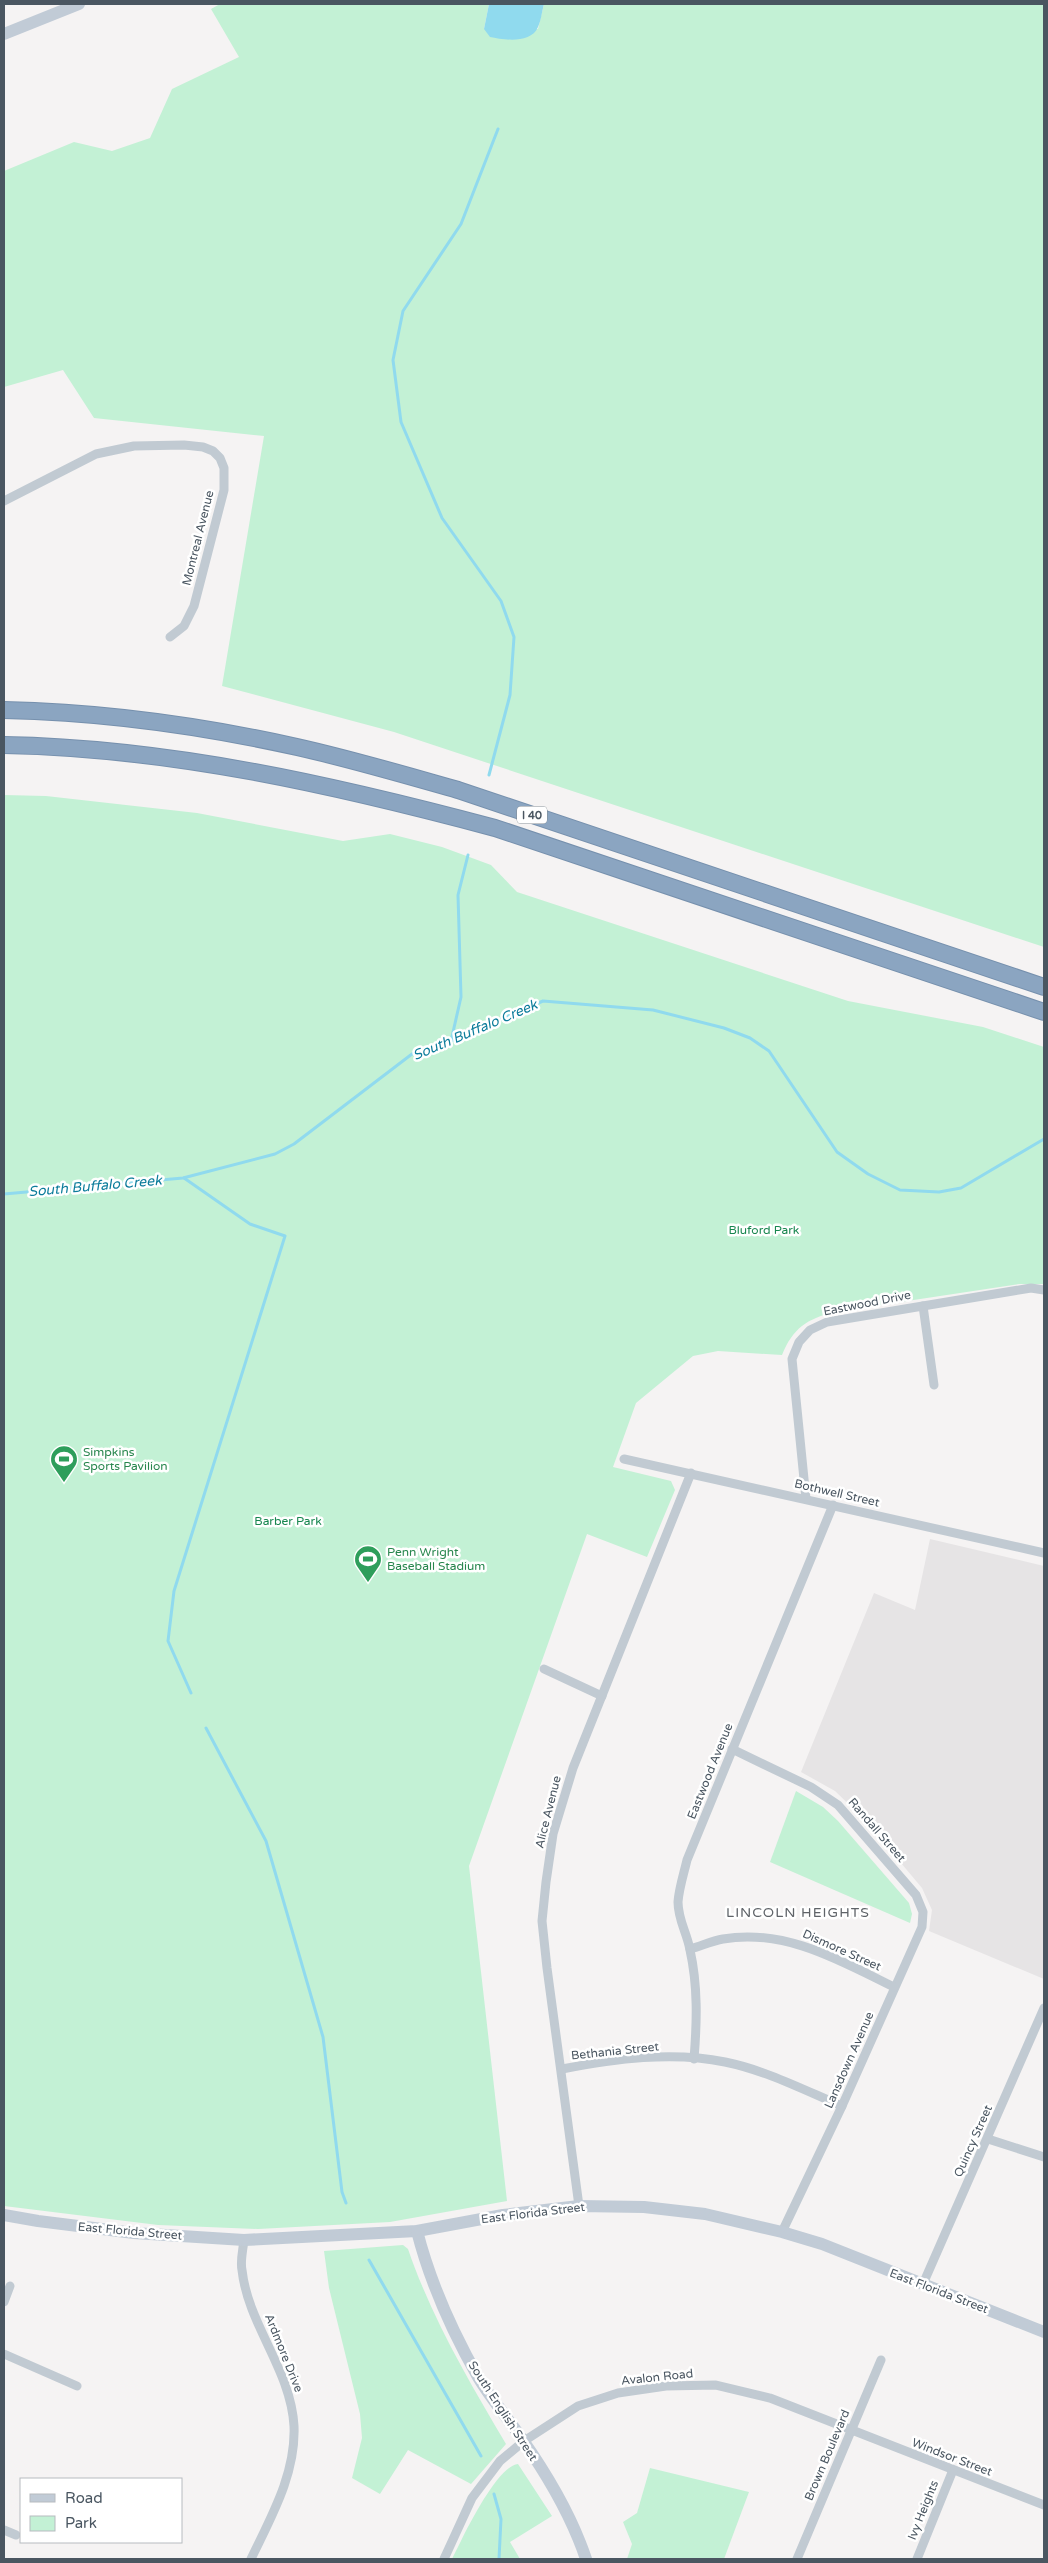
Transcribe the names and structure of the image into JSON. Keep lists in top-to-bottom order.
{
  "streets": {
    "highway": ["I 40"],
    "main road": ["East Florida Street", "South English Street"],
    "street": [
      "Montreal Avenue",
      "Eastwood Drive",
      "Bothwell Street",
      "Eastwood Avenue",
      "Alice Avenue",
      "Randall Street",
      "Dismore Street",
      "Bethania Street",
      "Lansdown Avenue",
      "Quincy Street",
      "Ardmore Drive",
      "Avalon Road",
      "Brown Boulevard",
      "Windsor Street",
      "Ivy Heights"
    ]
  },
  "crossings": [
    ["Eastwood Drive", "Bothwell Street"],
    ["Bothwell Street", "Eastwood Avenue"],
    ["Bothwell Street", "Alice Avenue"],
    ["Eastwood Avenue", "Randall Street"],
    ["Eastwood Avenue", "Dismore Street"],
    ["Eastwood Avenue", "Bethania Street"],
    ["Alice Avenue", "Bethania Street"],
    ["Alice Avenue", "East Florida Street"],
    ["Randall Street", "Lansdown Avenue"],
    ["Dismore Street", "Lansdown Avenue"],
    ["Bethania Street", "Lansdown Avenue"],
    ["Lansdown Avenue", "East Florida Street"],
    ["Quincy Street", "East Florida Street"],
    ["East Florida Street", "Ardmore Drive"],
    ["East Florida Street", "South English Street"],
    ["Avalon Road", "South English Street"],
    ["Avalon Road", "Brown Boulevard"],
    ["Avalon Road", "Windsor Street"],
    ["Brown Boulevard", "Windsor Street"],
    ["Windsor Street", "Ivy Heights"]
  ],
  "districts": ["LINCOLN HEIGHTS"],
  "water": ["South Buffalo Creek"],
  "parks": ["Bluford Park", "Barber Park"],
  "places": {
    "sports": ["Simpkins Sports Pavilion", "Penn Wright Baseball Stadium"]
  },
  "legend": ["Road", "Park"]
}
